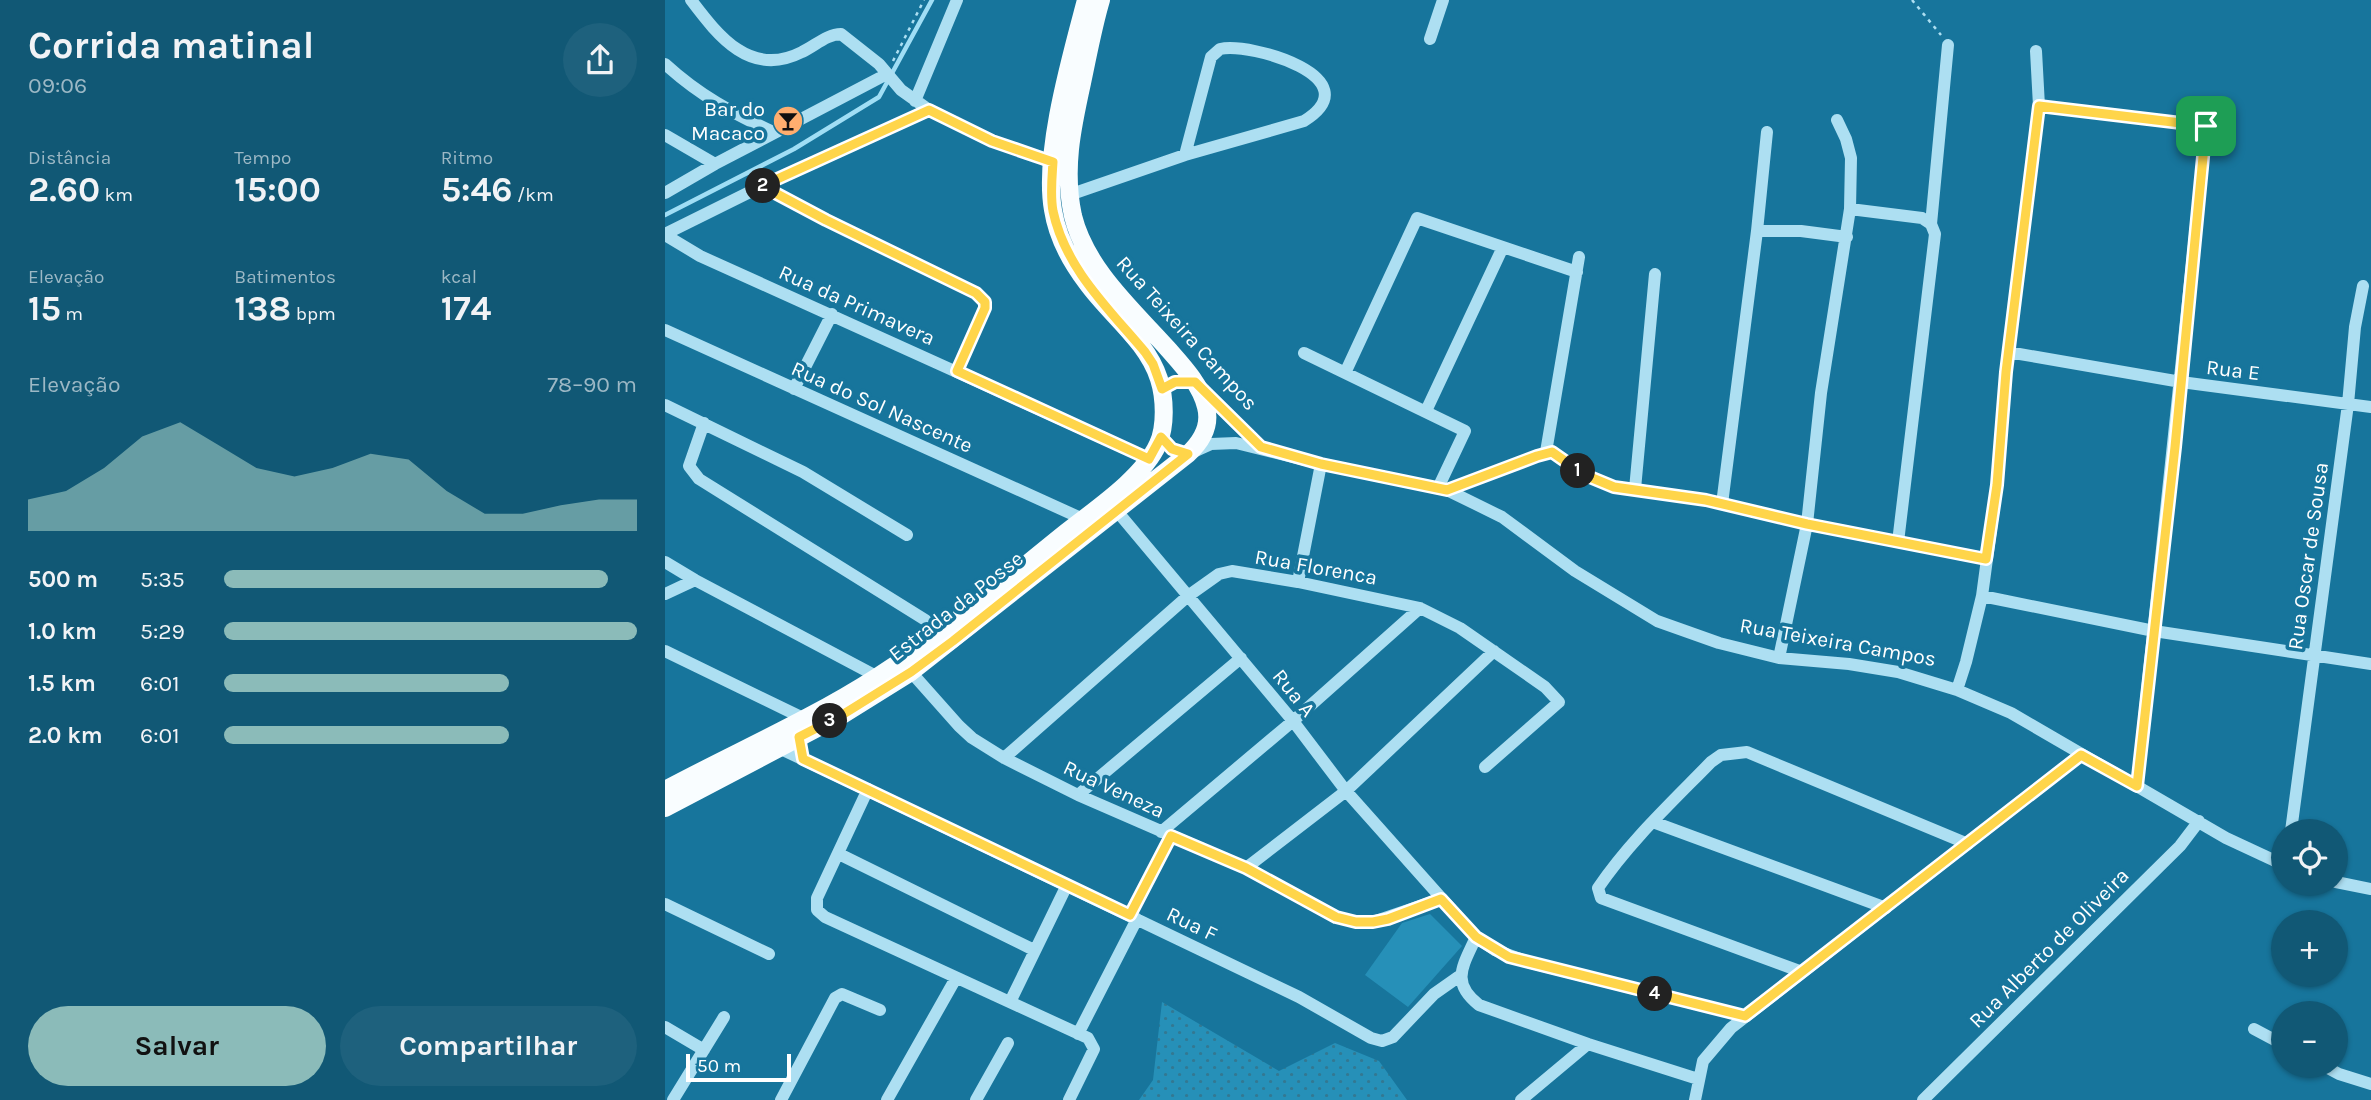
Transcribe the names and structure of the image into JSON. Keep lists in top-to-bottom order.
{
  "streets": {
    "main road": ["Rua Teixeira Campos", "Estrada da Posse"],
    "street": [
      "Rua da Primavera",
      "Rua E",
      "Rua do Sol Nascente",
      "Rua Oscar de Sousa",
      "Rua Florenca",
      "Rua A",
      "Rua Veneza",
      "Rua F",
      "Rua Alberto de Oliveira"
    ]
  },
  "crossings": [
    ["Rua da Primavera", "Estrada da Posse"],
    ["Rua Teixeira Campos", "Estrada da Posse"],
    ["Rua Teixeira Campos", "Rua Alberto de Oliveira"],
    ["Rua E", "Rua Oscar de Sousa"],
    ["Rua do Sol Nascente", "Estrada da Posse"],
    ["Rua Florenca", "Rua A"],
    ["Rua Florenca", "Rua Veneza"],
    ["Estrada da Posse", "Rua A"],
    ["Estrada da Posse", "Rua Veneza"],
    ["Estrada da Posse", "Rua F"],
    ["Rua A", "Rua Veneza"]
  ],
  "places": {
    "bar": ["Bar do Macaco"]
  },
  "scale_bar": "50 m",
  "page": {
    "heading": ["Corrida matinal", "09:06"],
    "stats": [
      ["Distância", "2.60 km"],
      ["Tempo", "15:00"],
      ["Ritmo", "5:46 /km"],
      ["Elevação", "15 m"],
      ["Batimentos", "138 bpm"],
      ["kcal", "174"]
    ],
    "pins": [
      "2",
      "1",
      "3",
      "4"
    ],
    "chart": ["Elevação", "78–90 m"],
    "list": [
      {
        "name": "500 m",
        "note": "5:35"
      },
      {
        "name": "1.0 km",
        "note": "5:29"
      },
      {
        "name": "1.5 km",
        "note": "6:01"
      },
      {
        "name": "2.0 km",
        "note": "6:01"
      }
    ],
    "map_buttons": ["+", "−"],
    "buttons": ["Salvar", "Compartilhar"],
    "scale": "50 m"
  }
}
